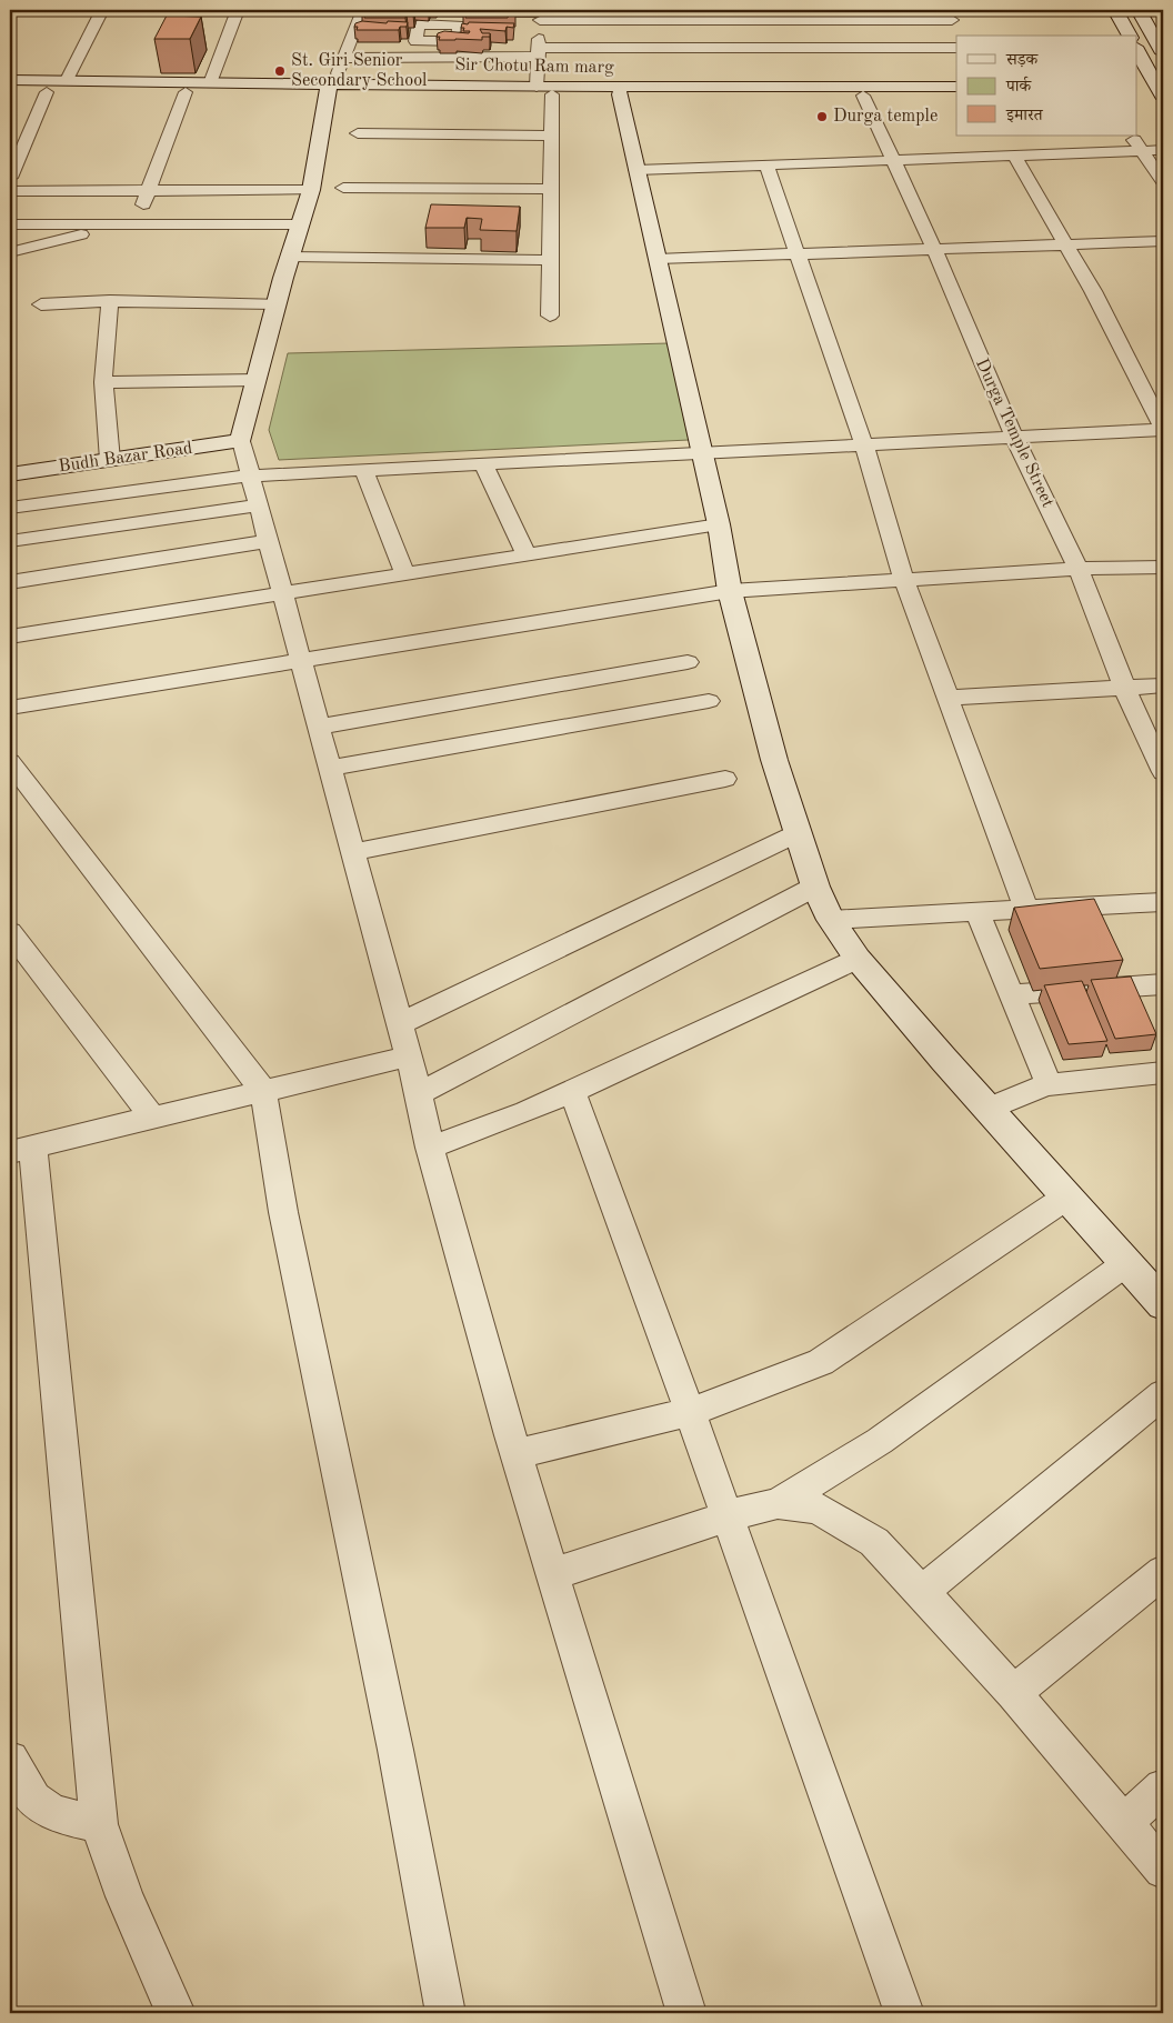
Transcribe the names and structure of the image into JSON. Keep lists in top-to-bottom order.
{
  "streets": {
    "street": ["Sir Chotu Ram marg", "Durga Temple Street", "Budh Bazar Road"]
  },
  "crossings": [
    ["Sir Chotu Ram marg", "Durga Temple Street"]
  ],
  "places": ["St. Giri Senior Secondary School", "Durga temple"],
  "legend": ["सड़क", "पार्क", "इमारत"]
}
